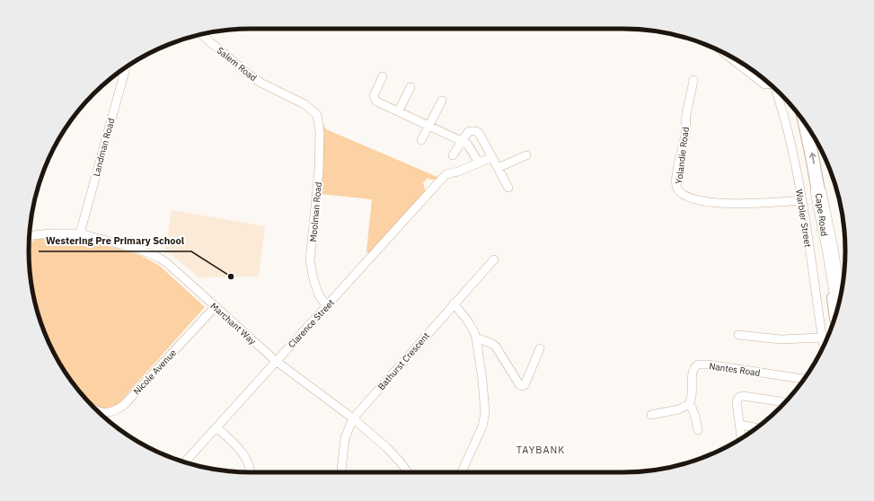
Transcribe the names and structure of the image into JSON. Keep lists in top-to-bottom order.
{
  "streets": {
    "main road": ["Cape Road"],
    "street": [
      "Salem Road",
      "Landman Road",
      "Yolandie Road",
      "Moolman Road",
      "Warbler Street",
      "Marchant Way",
      "Clarence Street",
      "Bathurst Crescent",
      "Nantes Road",
      "Nicole Avenue"
    ]
  },
  "crossings": [
    ["Salem Road", "Moolman Road"],
    ["Landman Road", "Marchant Way"],
    ["Yolandie Road", "Warbler Street"],
    ["Moolman Road", "Clarence Street"],
    ["Marchant Way", "Clarence Street"],
    ["Marchant Way", "Bathurst Crescent"],
    ["Marchant Way", "Nicole Avenue"]
  ],
  "one_way": ["Cape Road"],
  "districts": ["TAYBANK"],
  "places": ["Westering Pre Primary School"]
}
